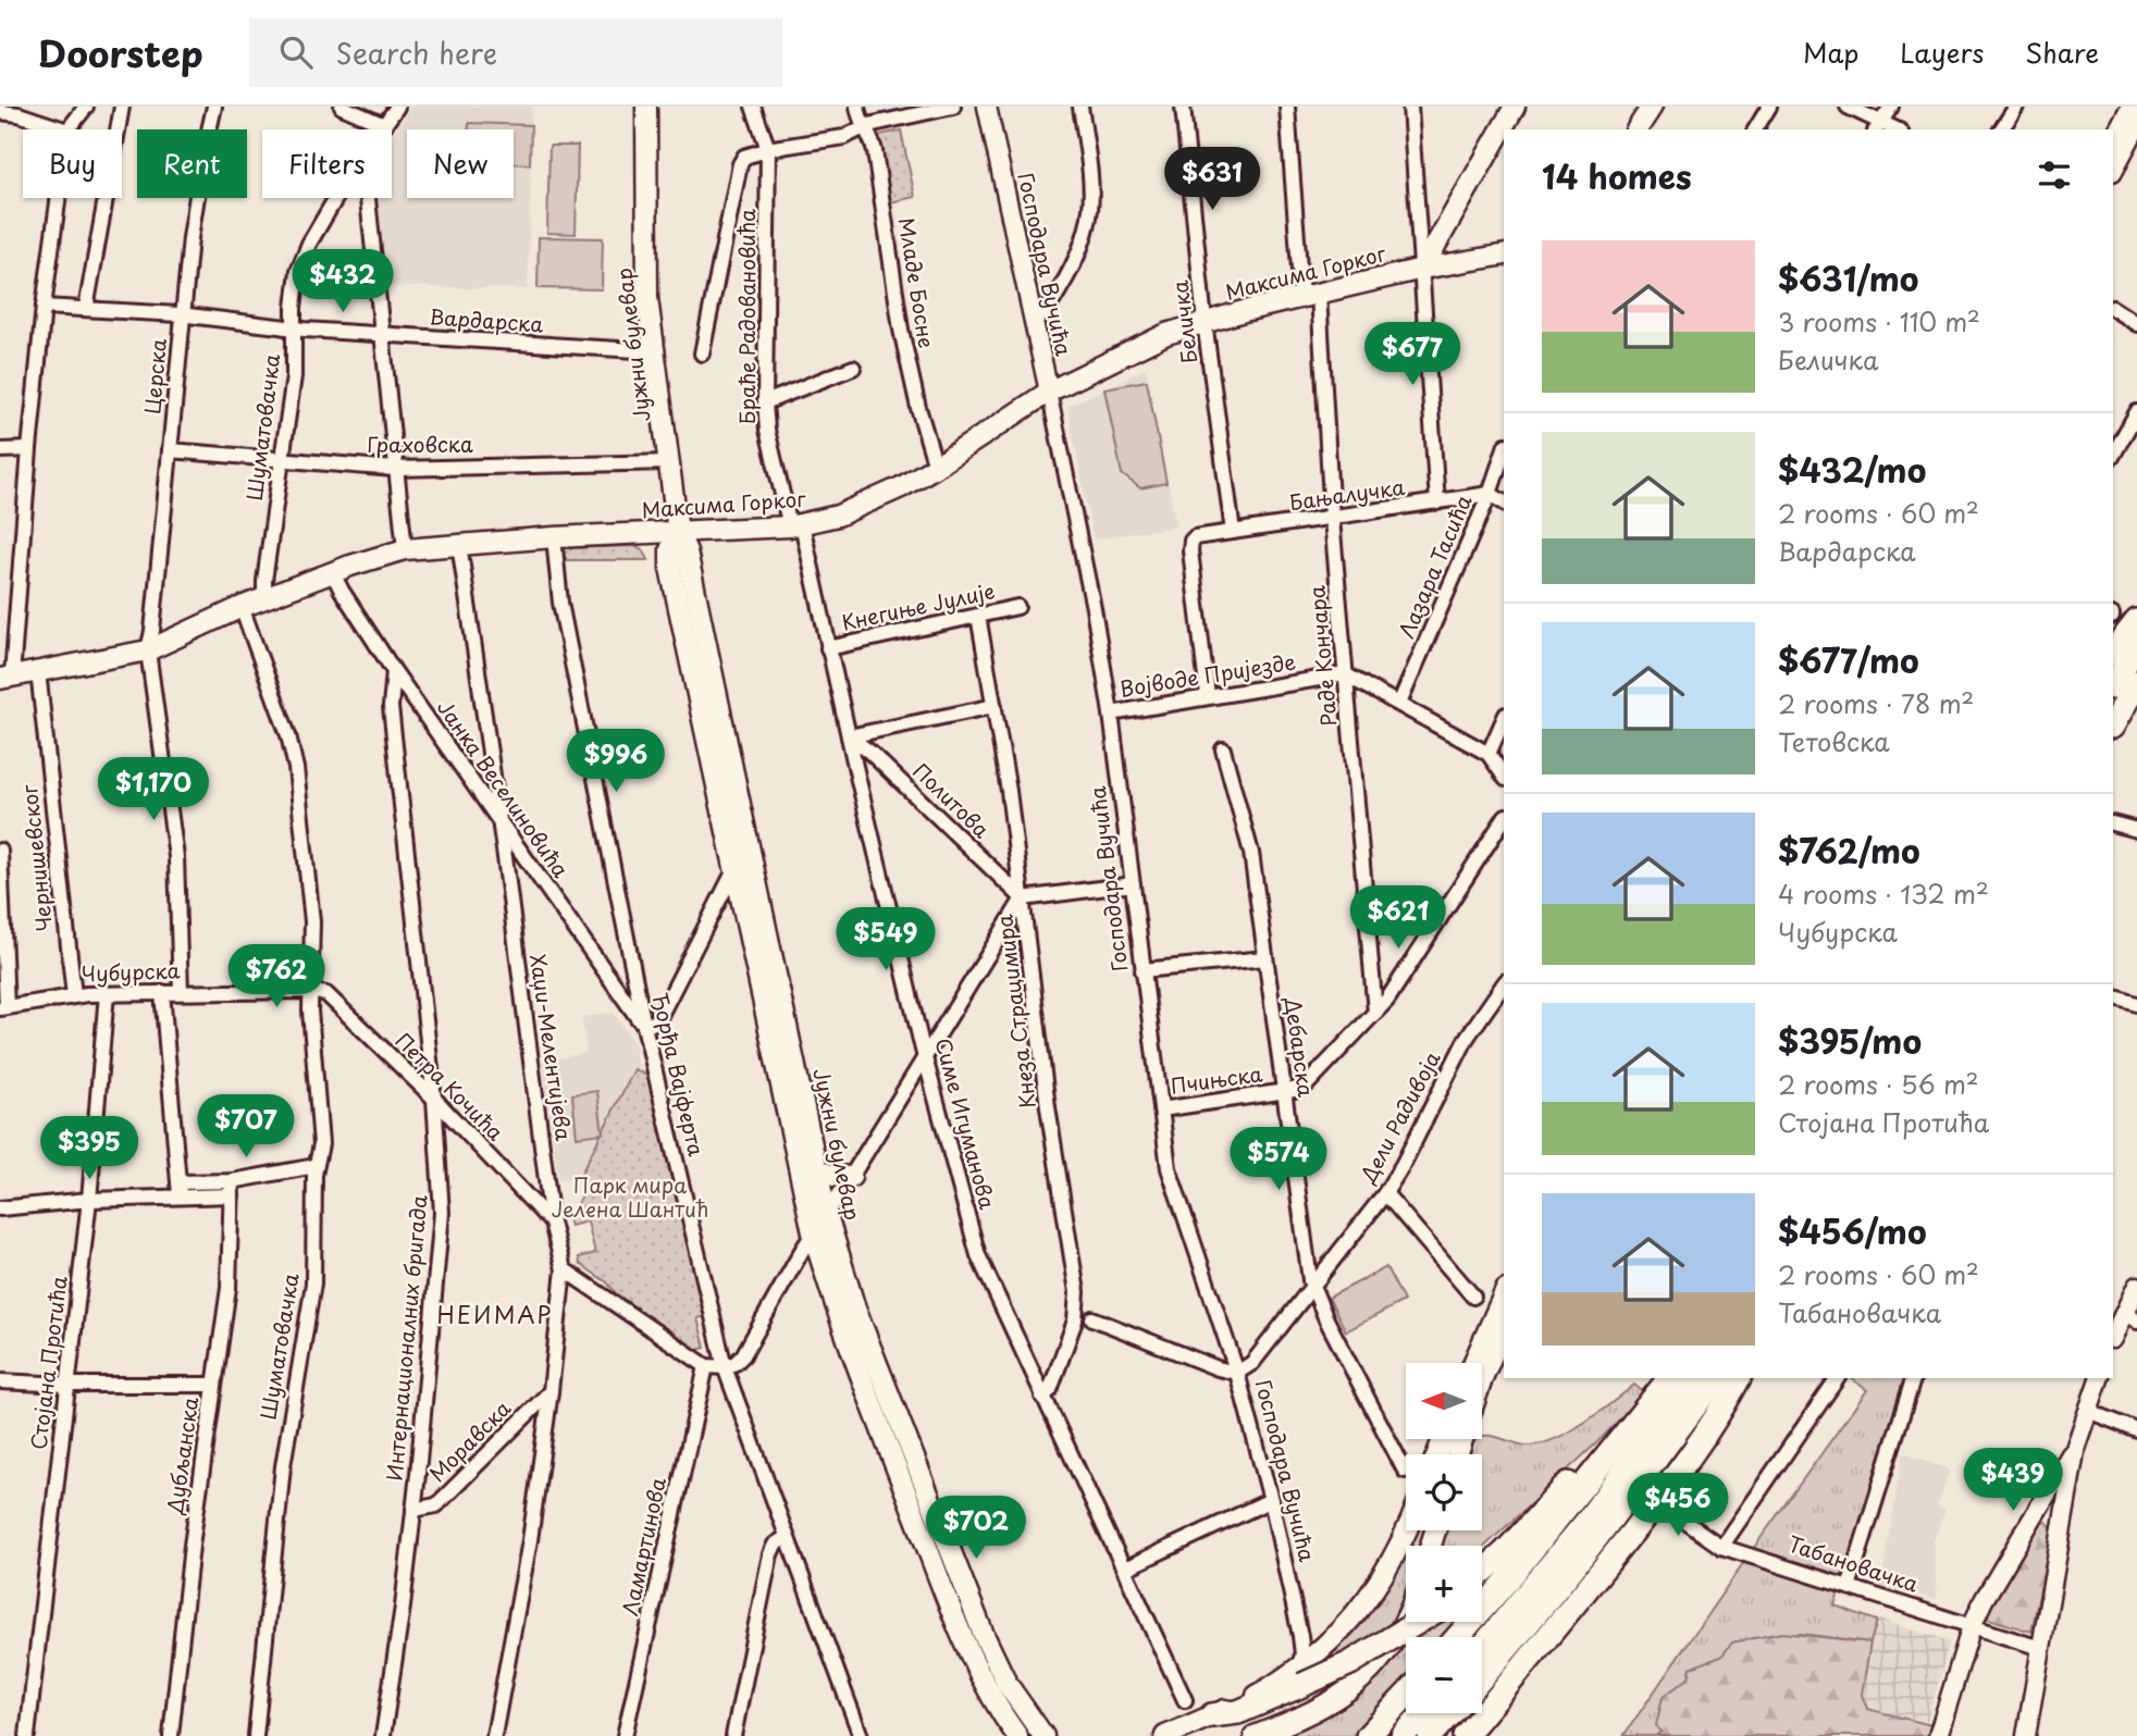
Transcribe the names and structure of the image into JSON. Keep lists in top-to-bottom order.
{
  "streets": {
    "main road": ["Максима Горког", "Јужни булевар"],
    "street": [
      "Господара Вучића",
      "Младе Босне",
      "Браће Радовановића",
      "Вардарска",
      "Беличка",
      "Церска",
      "Шуматовачка",
      "Граховска",
      "Бањалучка",
      "Лазара Тасића",
      "Кнегиње Јулије",
      "Раде Кончара",
      "Војводе Пријезде",
      "Јанка Веселиновића",
      "Политова",
      "Чернишевског",
      "Чубурска",
      "Кнеза Страцимира",
      "Хаџи-Мелентијева",
      "Дебарска",
      "Ђорђа Вајферта",
      "Пчињска",
      "Петра Кочића",
      "Дели Радивоја",
      "Симе Игуманова",
      "Интернационалних бригада",
      "Стојана Протића",
      "Моравска",
      "Дубљанска",
      "Ламартинова",
      "Табановачка"
    ]
  },
  "crossings": [
    ["Господара Вучића", "Максима Горког"],
    ["Господара Вучића", "Војводе Пријезде"],
    ["Господара Вучића", "Пчињска"],
    ["Господара Вучића", "Дели Радивоја"],
    ["Максима Горког", "Младе Босне"],
    ["Максима Горког", "Браће Радовановића"],
    ["Максима Горког", "Беличка"],
    ["Максима Горког", "Јужни булевар"],
    ["Максима Горког", "Церска"],
    ["Максима Горког", "Шуматовачка"],
    ["Максима Горког", "Раде Кончара"],
    ["Максима Горког", "Јанка Веселиновића"],
    ["Максима Горког", "Чернишевског"],
    ["Максима Горког", "Хаџи-Мелентијева"],
    ["Максима Горког", "Ђорђа Вајферта"],
    ["Максима Горког", "Симе Игуманова"],
    ["Браће Радовановића", "Симе Игуманова"],
    ["Вардарска", "Јужни булевар"],
    ["Вардарска", "Церска"],
    ["Вардарска", "Шуматовачка"],
    ["Беличка", "Бањалучка"],
    ["Јужни булевар", "Граховска"],
    ["Церска", "Граховска"],
    ["Церска", "Чубурска"],
    ["Шуматовачка", "Граховска"],
    ["Шуматовачка", "Чубурска"],
    ["Шуматовачка", "Петра Кочића"],
    ["Бањалучка", "Лазара Тасића"],
    ["Бањалучка", "Раде Кончара"],
    ["Бањалучка", "Војводе Пријезде"],
    ["Кнегиње Јулије", "Кнеза Страцимира"],
    ["Кнегиње Јулије", "Симе Игуманова"],
    ["Раде Кончара", "Војводе Пријезде"],
    ["Раде Кончара", "Пчињска"],
    ["Јанка Веселиновића", "Хаџи-Мелентијева"],
    ["Јанка Веселиновића", "Ђорђа Вајферта"],
    ["Јанка Веселиновића", "Интернационалних бригада"],
    ["Политова", "Кнеза Страцимира"],
    ["Политова", "Симе Игуманова"],
    ["Чернишевског", "Чубурска"],
    ["Чубурска", "Петра Кочића"],
    ["Чубурска", "Стојана Протића"],
    ["Кнеза Страцимира", "Симе Игуманова"],
    ["Хаџи-Мелентијева", "Петра Кочића"],
    ["Хаџи-Мелентијева", "Моравска"],
    ["Дебарска", "Пчињска"],
    ["Дебарска", "Дели Радивоја"],
    ["Петра Кочића", "Интернационалних бригада"],
    ["Интернационалних бригада", "Моравска"]
  ],
  "districts": ["НЕИМАР"],
  "parks": ["Парк мира Јелена Шантић"],
  "north": "left",
  "page": {
    "header": "Doorstep",
    "search": "Search here",
    "nav": ["Map", "Layers", "Share"],
    "chip": [
      "Buy",
      "Rent",
      "Filters",
      "New"
    ],
    "heading": "14 homes",
    "price": [
      "$631",
      "$432",
      "$677",
      "$996",
      "$1,170",
      "$621",
      "$549",
      "$762",
      "$707",
      "$395",
      "$574",
      "$439",
      "$456",
      "$702"
    ],
    "list": [
      {
        "name": "$631/mo",
        "note": "3 rooms · 110 m² · Беличка"
      },
      {
        "name": "$432/mo",
        "note": "2 rooms · 60 m² · Вардарска"
      },
      {
        "name": "$677/mo",
        "note": "2 rooms · 78 m² · Тетовска"
      },
      {
        "name": "$762/mo",
        "note": "4 rooms · 132 m² · Чубурска"
      },
      {
        "name": "$395/mo",
        "note": "2 rooms · 56 m² · Стојана Протића"
      },
      {
        "name": "$456/mo",
        "note": "2 rooms · 60 m² · Табановачка"
      }
    ],
    "map_buttons": ["+", "−"]
  }
}
